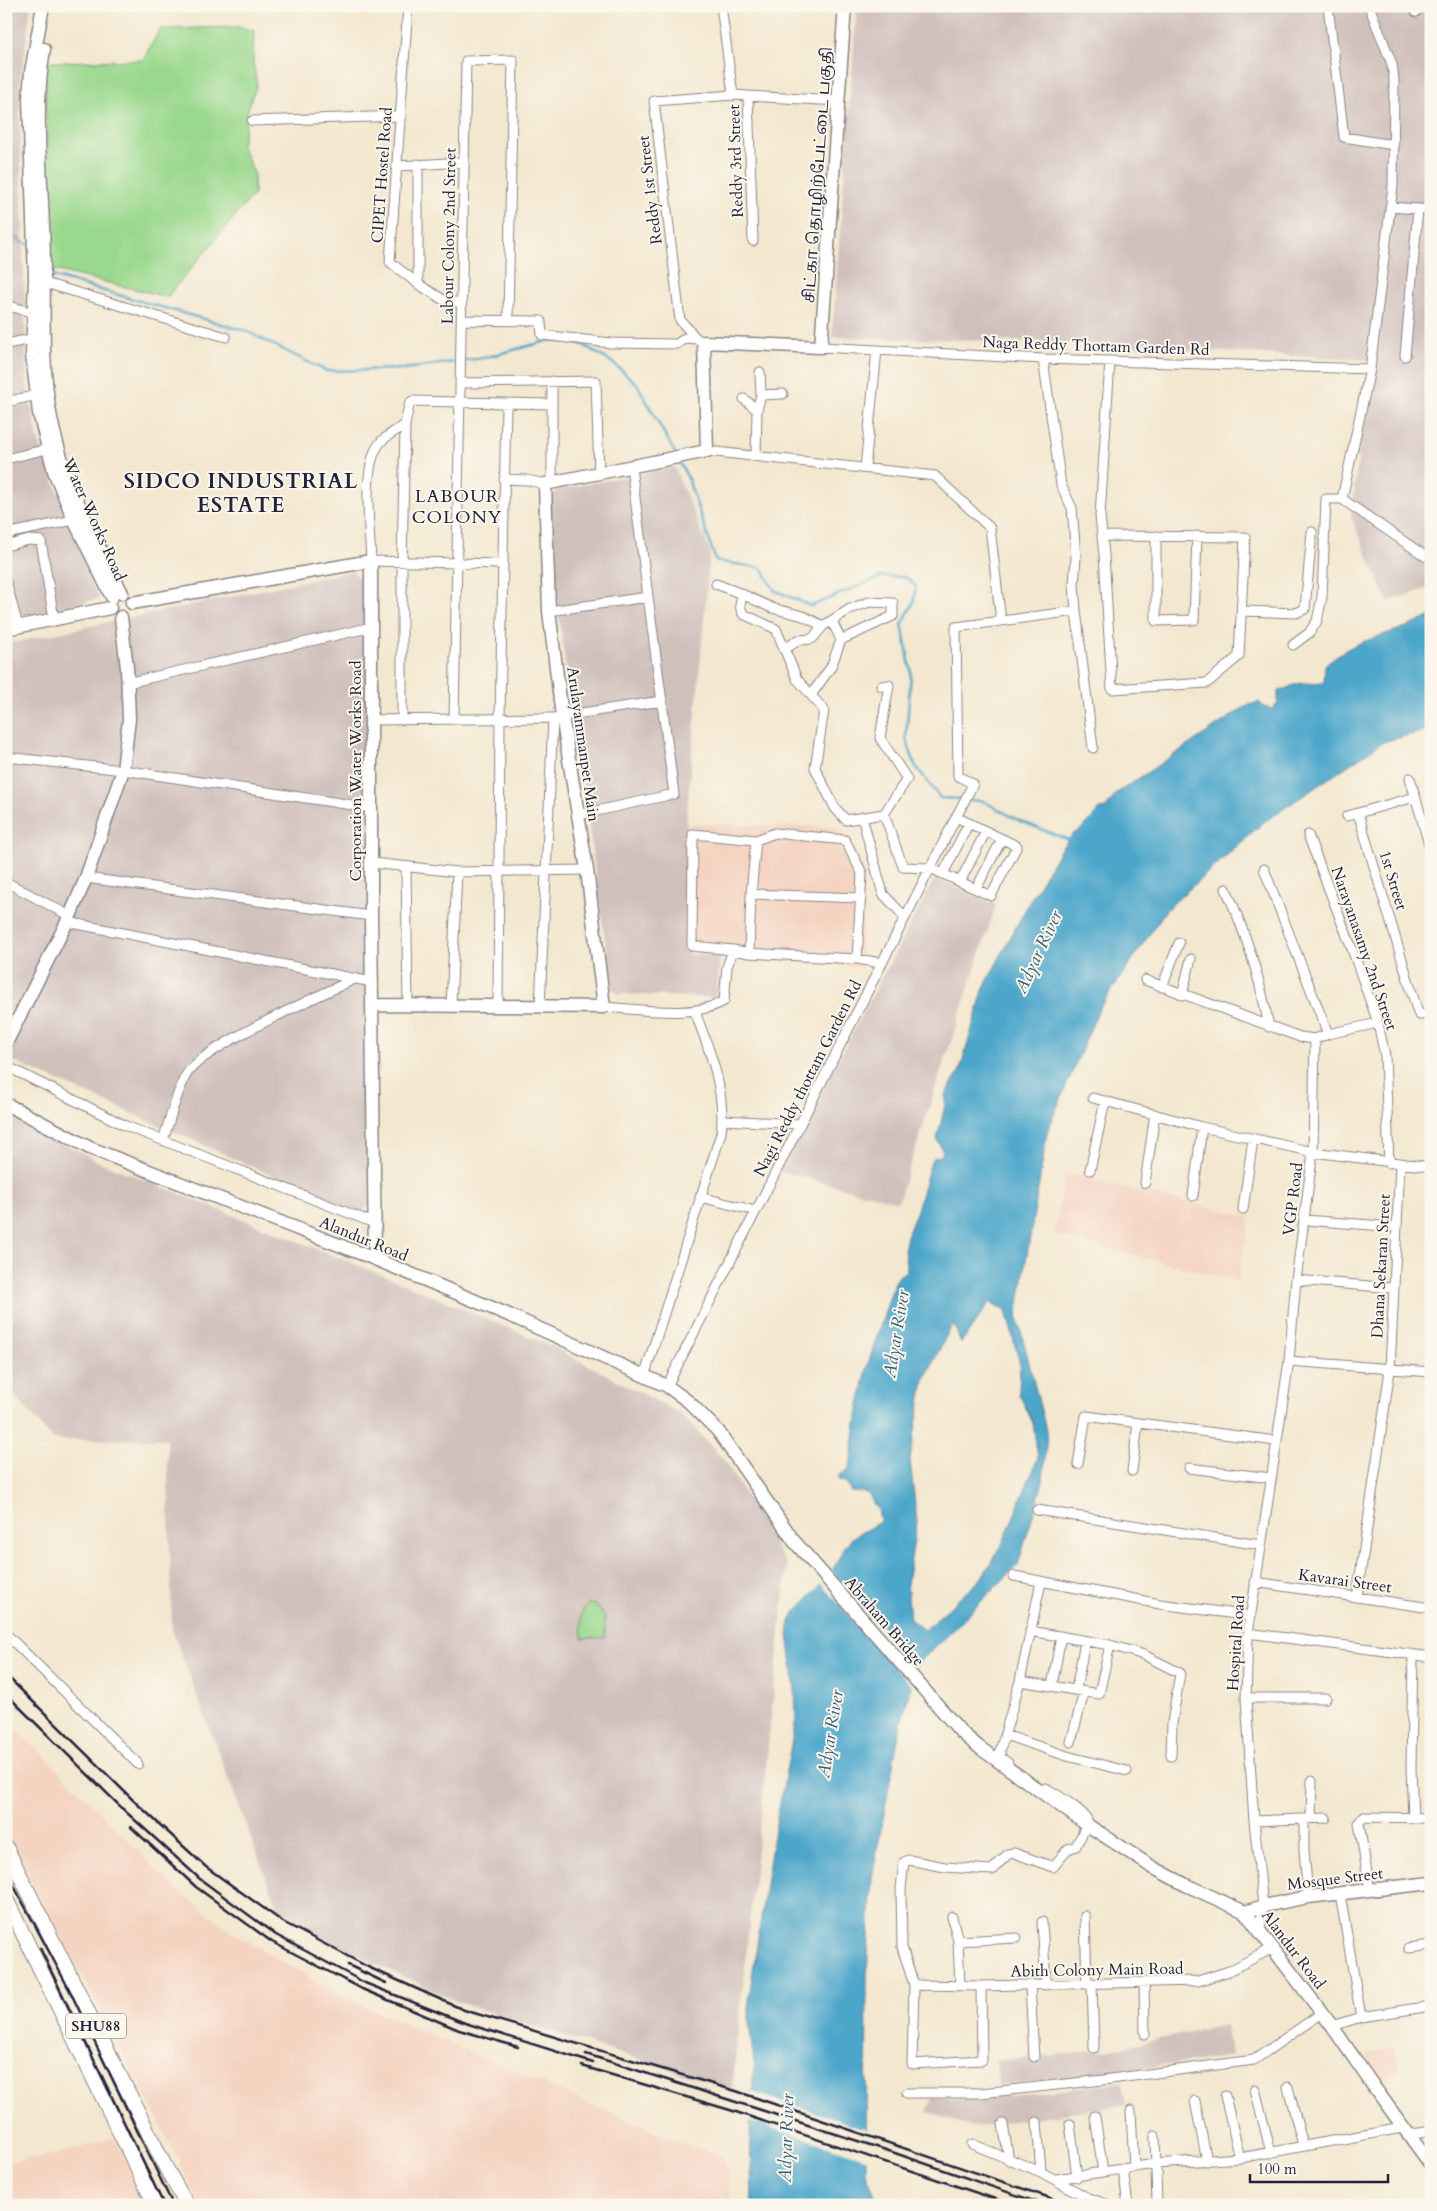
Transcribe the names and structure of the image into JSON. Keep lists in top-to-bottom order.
{
  "streets": {
    "main road": [
      "சிட்கா தொழிற்பேட்டை பகுதி",
      "Water Works Road",
      "Arulayammanpet Main",
      "Corporation Water Works Road",
      "Alandur Road",
      "Abraham Bridge",
      "Mosque Street",
      "SHU88"
    ],
    "street": [
      "Reddy 3rd Street",
      "CIPET Hostel Road",
      "Reddy 1st Street",
      "Labour Colony 2nd Street",
      "Naga Reddy Thottam Garden Rd",
      "1st Street",
      "Narayanasamy 2nd Street",
      "Nagi Reddy thottam Garden Rd",
      "VGP Road",
      "Dhana Sekaran Street",
      "Kavarai Street",
      "Hospital Road",
      "Abith Colony Main Road"
    ]
  },
  "crossings": [
    ["Reddy 3rd Street", "Reddy 1st Street"],
    ["CIPET Hostel Road", "Labour Colony 2nd Street"],
    ["சிட்கா தொழிற்பேட்டை பகுதி", "Naga Reddy Thottam Garden Rd"],
    ["Corporation Water Works Road", "Alandur Road"],
    ["Nagi Reddy thottam Garden Rd", "Alandur Road"],
    ["VGP Road", "Hospital Road"],
    ["Alandur Road", "Abraham Bridge"],
    ["Alandur Road", "Hospital Road"],
    ["Alandur Road", "Mosque Street"],
    ["Alandur Road", "Abith Colony Main Road"],
    ["Dhana Sekaran Street", "Kavarai Street"],
    ["Kavarai Street", "Hospital Road"],
    ["Hospital Road", "Mosque Street"]
  ],
  "districts": ["SIDCO INDUSTRIAL ESTATE", "LABOUR COLONY"],
  "water": ["Adyar River"],
  "scale_bar": "100 m"
}
